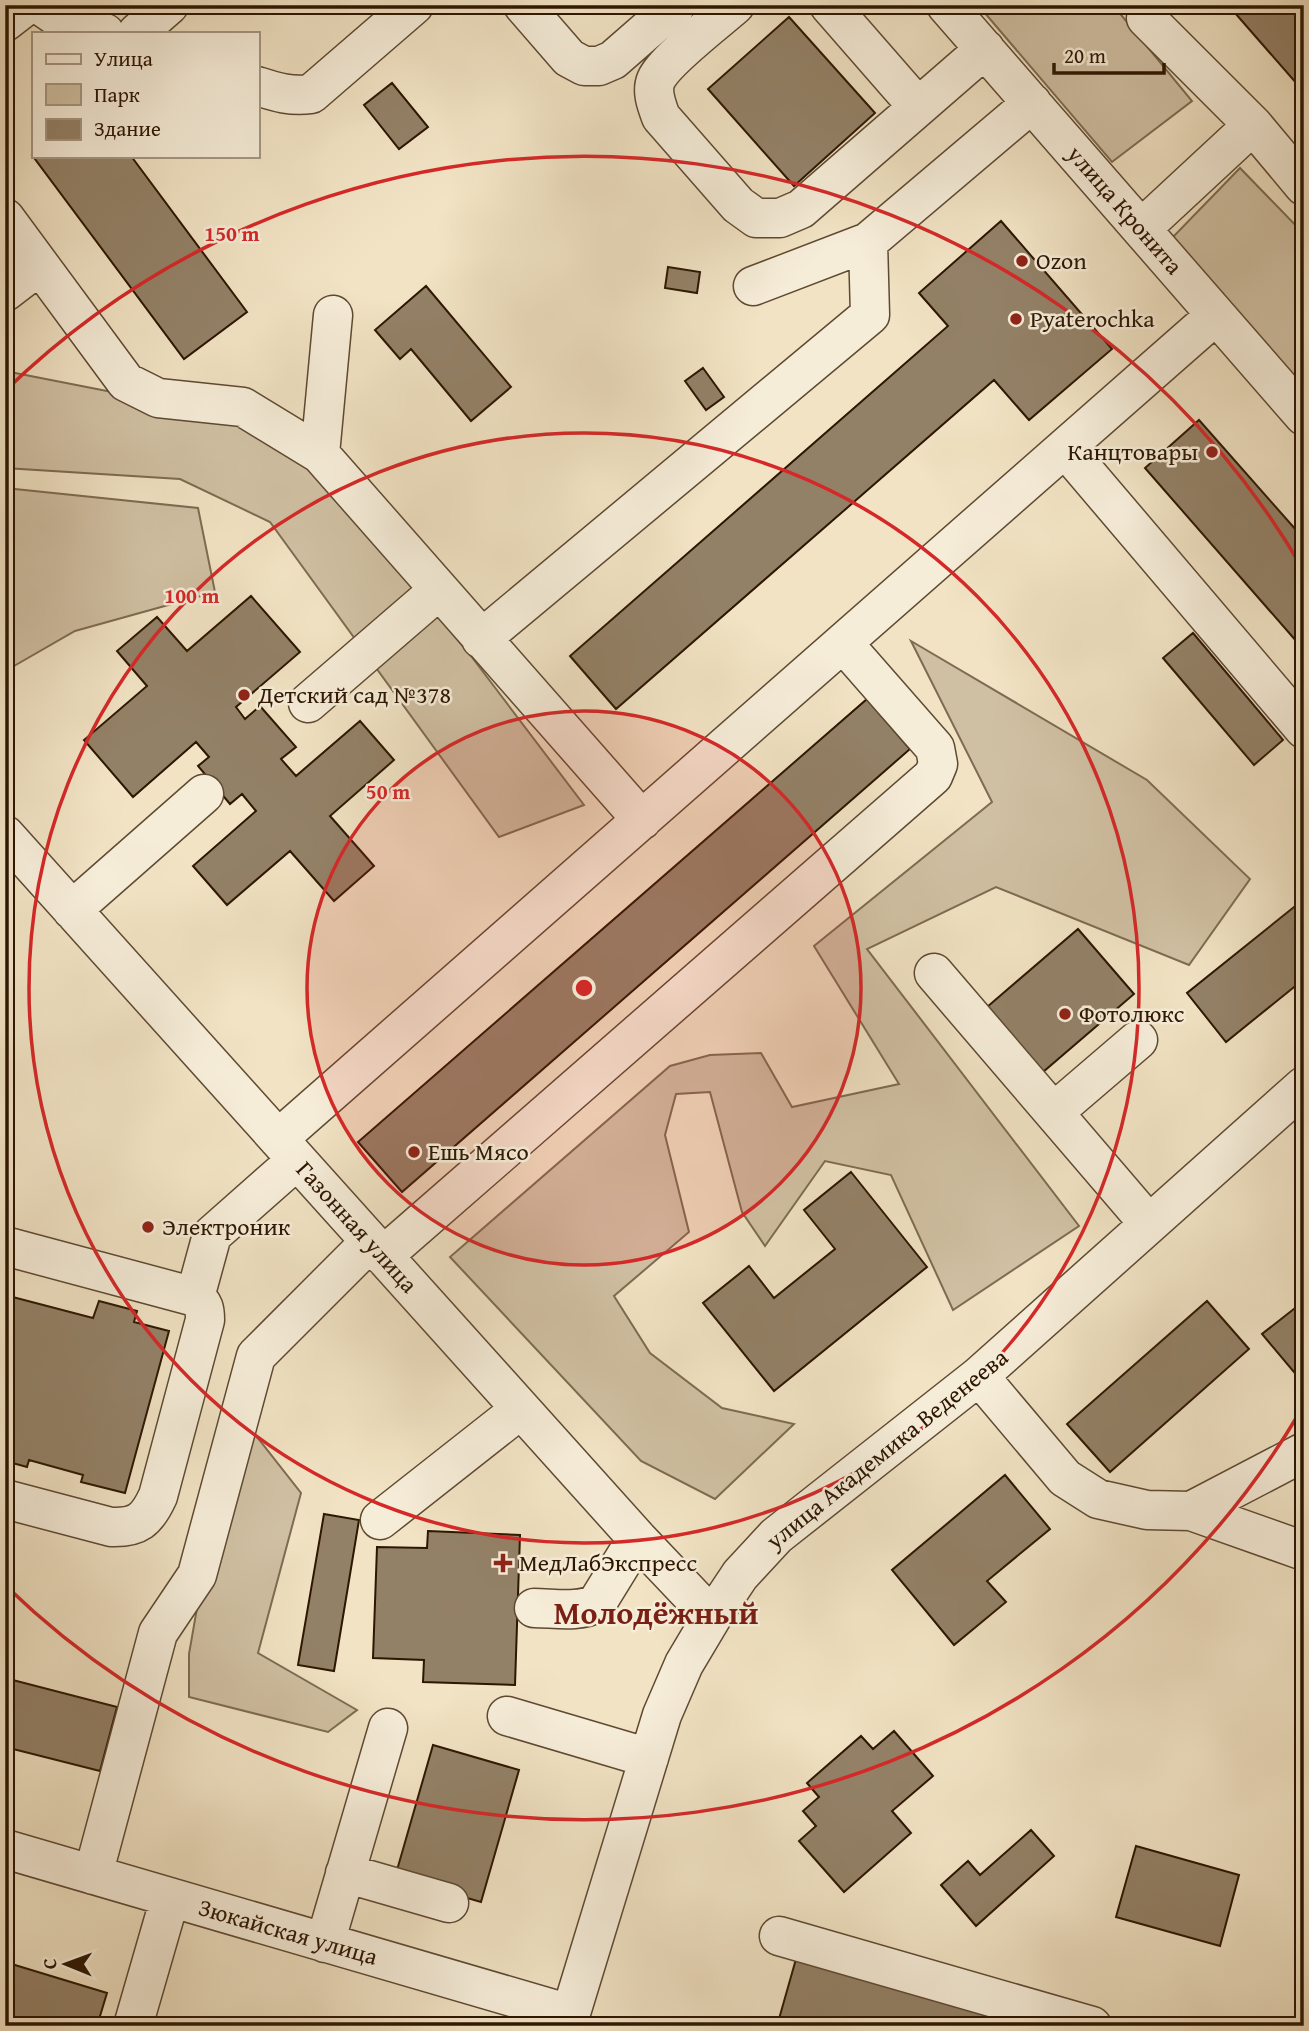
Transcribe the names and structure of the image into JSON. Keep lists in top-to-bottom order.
{
  "streets": {
    "street": [
      "улица Кронита",
      "Газонная улица",
      "улица Академика Веденеева",
      "Зюкайская улица"
    ]
  },
  "crossings": [
    ["Газонная улица", "улица Академика Веденеева"],
    ["улица Академика Веденеева", "Зюкайская улица"]
  ],
  "districts": ["Молодёжный"],
  "places": {
    "other": [
      "Ozon",
      "Pyaterochka",
      "Канцтовары",
      "Детский сад №378",
      "Фотолюкс",
      "Ешь Мясо",
      "Электроник"
    ],
    "health": ["МедЛабЭкспресс"]
  },
  "legend": ["Улица", "Парк", "Здание"],
  "scale_bar": "20 m",
  "north": "left",
  "rings": ["150 m", "100 m", "50 m"]
}
